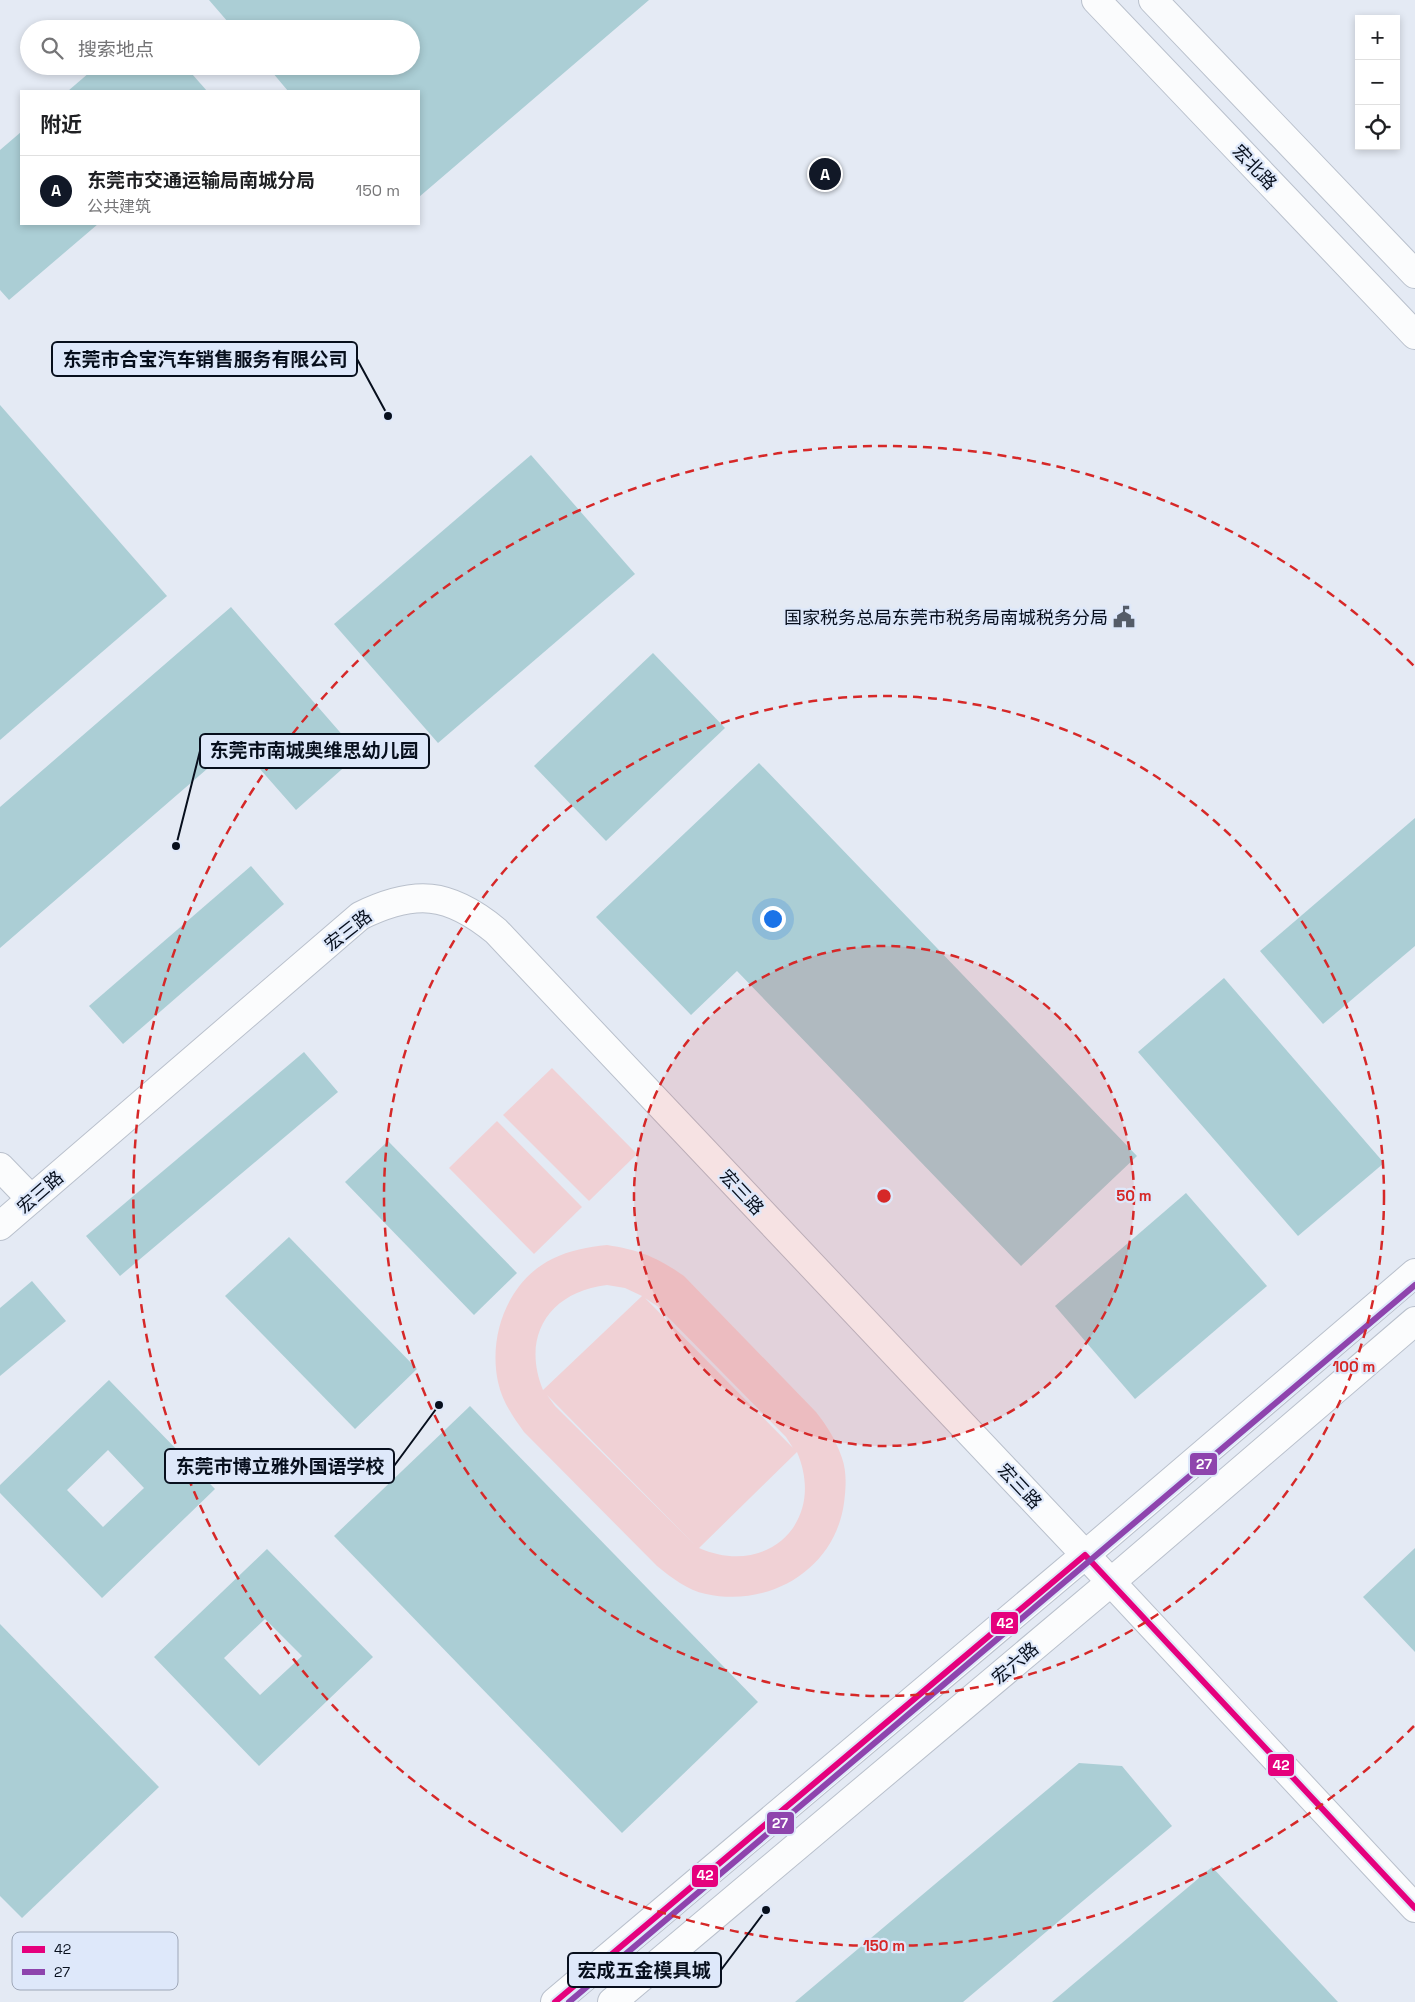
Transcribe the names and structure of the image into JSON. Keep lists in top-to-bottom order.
{
  "streets": {
    "street": ["宏北路", "宏三路", "宏六路"]
  },
  "crossings": [
    ["宏三路", "宏六路"]
  ],
  "places": {
    "other": [
      "东莞市合宝汽车销售服务有限公司",
      "东莞市南城奥维思幼儿园",
      "东莞市博立雅外国语学校",
      "宏成五金模具城"
    ],
    "public building": ["国家税务总局东莞市税务局南城税务分局"]
  },
  "lines": ["transit line 27", "transit line 42"],
  "legend": ["42", "27"],
  "page": {
    "map_buttons": ["+", "−"],
    "search": "搜索地点",
    "heading": "附近",
    "list": [
      {
        "mark": "A",
        "name": "东莞市交通运输局南城分局",
        "note": "公共建筑",
        "value": "150 m"
      }
    ],
    "pins": "A"
  },
  "rings": ["50 m", "100 m", "150 m"]
}
